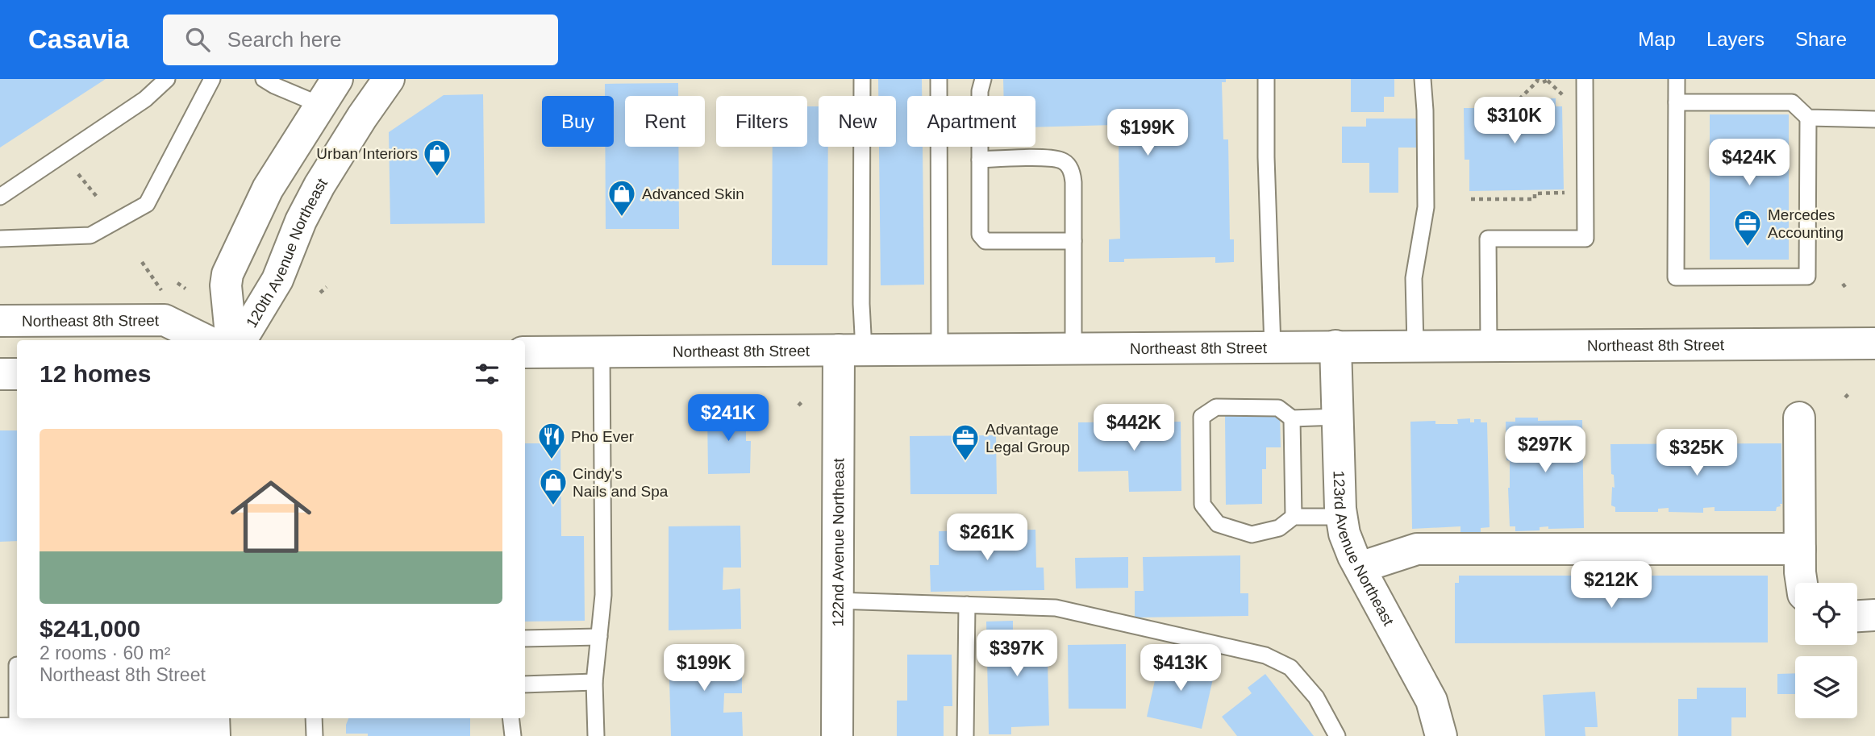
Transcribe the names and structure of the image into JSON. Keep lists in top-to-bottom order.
{
  "streets": {
    "main road": [
      "120th Avenue Northeast",
      "Northeast 8th Street",
      "122nd Avenue Northeast",
      "123rd Avenue Northeast"
    ]
  },
  "crossings": [
    ["Northeast 8th Street", "122nd Avenue Northeast"],
    ["Northeast 8th Street", "123rd Avenue Northeast"]
  ],
  "places": {
    "shop": ["Urban Interiors", "Advanced Skin", "Cindy's Nails and Spa"],
    "office": ["Mercedes Accounting", "Advantage Legal Group"],
    "restaurant": ["Pho Ever"]
  },
  "page": {
    "header": "Casavia",
    "search": "Search here",
    "nav": ["Map", "Layers", "Share"],
    "chip": [
      "Buy",
      "Rent",
      "Filters",
      "New",
      "Apartment"
    ],
    "price": [
      "$310K",
      "$199K",
      "$424K",
      "$241K",
      "$442K",
      "$297K",
      "$325K",
      "$261K",
      "$212K",
      "$397K",
      "$199K",
      "$413K"
    ],
    "heading": "12 homes",
    "list": [
      {
        "name": "$241,000",
        "note": "2 rooms · 60 m² · Northeast 8th Street"
      }
    ]
  }
}
